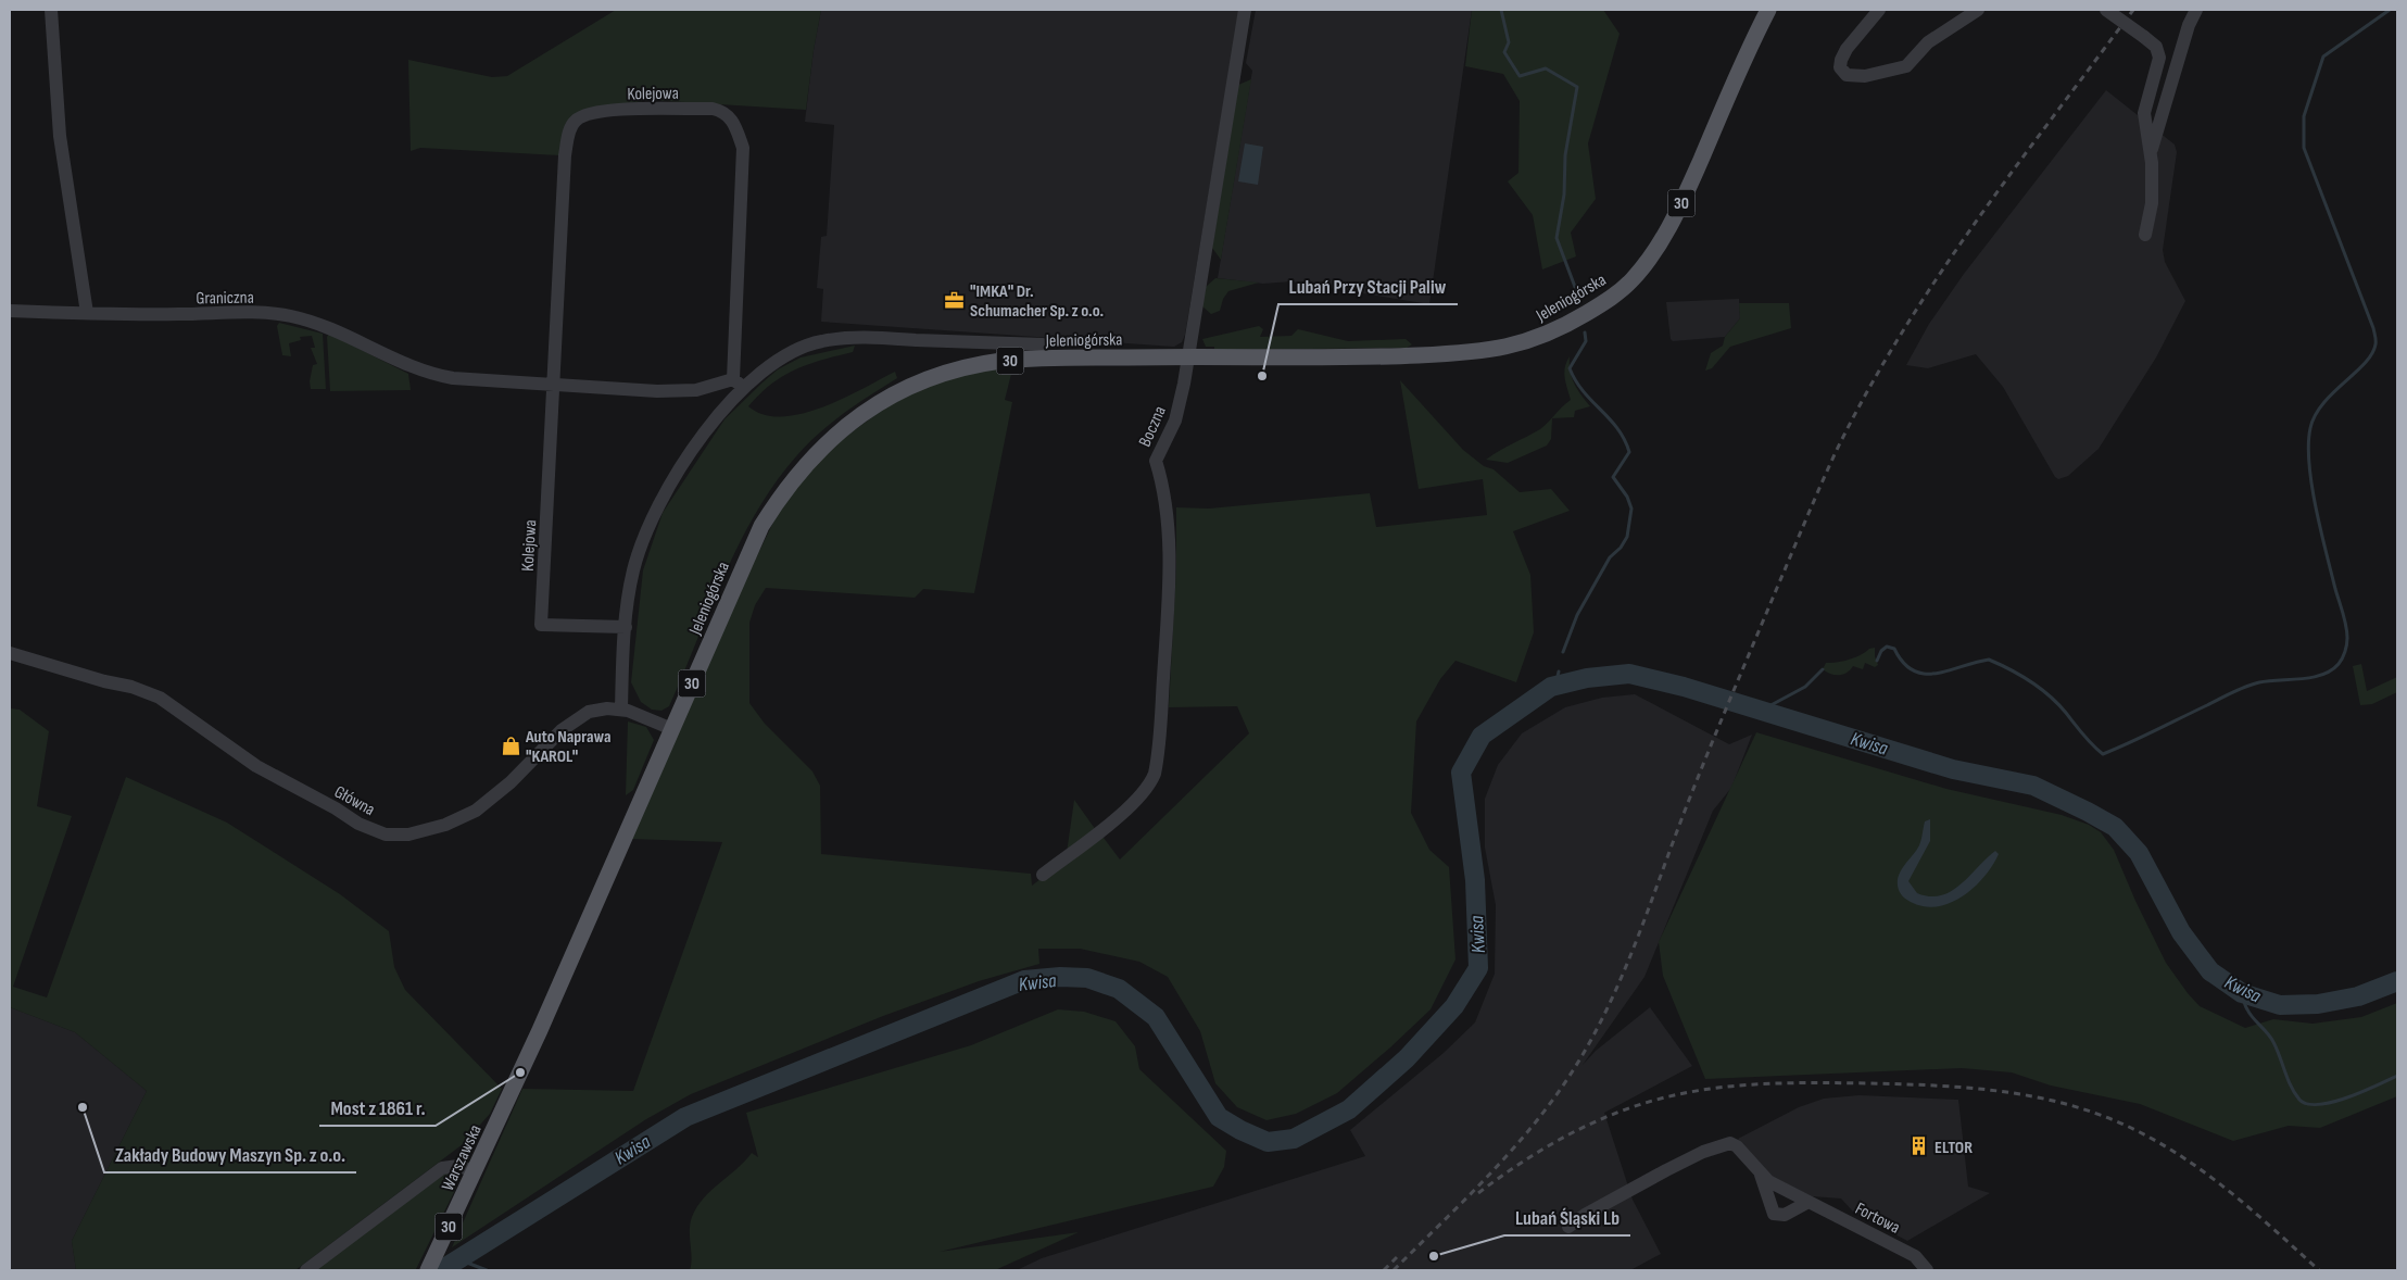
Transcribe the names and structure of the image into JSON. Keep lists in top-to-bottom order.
{
  "streets": {
    "main road": ["30", "Jeleniogórska", "Warszawska"],
    "street": [
      "Kolejowa",
      "Graniczna",
      "Boczna",
      "Główna",
      "Fortowa"
    ]
  },
  "crossings": [
    ["Kolejowa", "Graniczna"],
    ["Kolejowa", "Jeleniogórska"],
    ["Jeleniogórska", "Boczna"],
    ["Jeleniogórska", "Główna"],
    ["Jeleniogórska", "Warszawska"]
  ],
  "water": ["Kwisa"],
  "places": {
    "office": ["\"IMKA\" Dr. Schumacher Sp. z o.o."],
    "other": [
      "Lubań Przy Stacji Paliw",
      "Most z 1861 r.",
      "Zakłady Budowy Maszyn Sp. z o.o.",
      "Lubań Śląski Lb"
    ],
    "shop": ["Auto Naprawa \"KAROL\""],
    "building": ["ELTOR"]
  }
}
